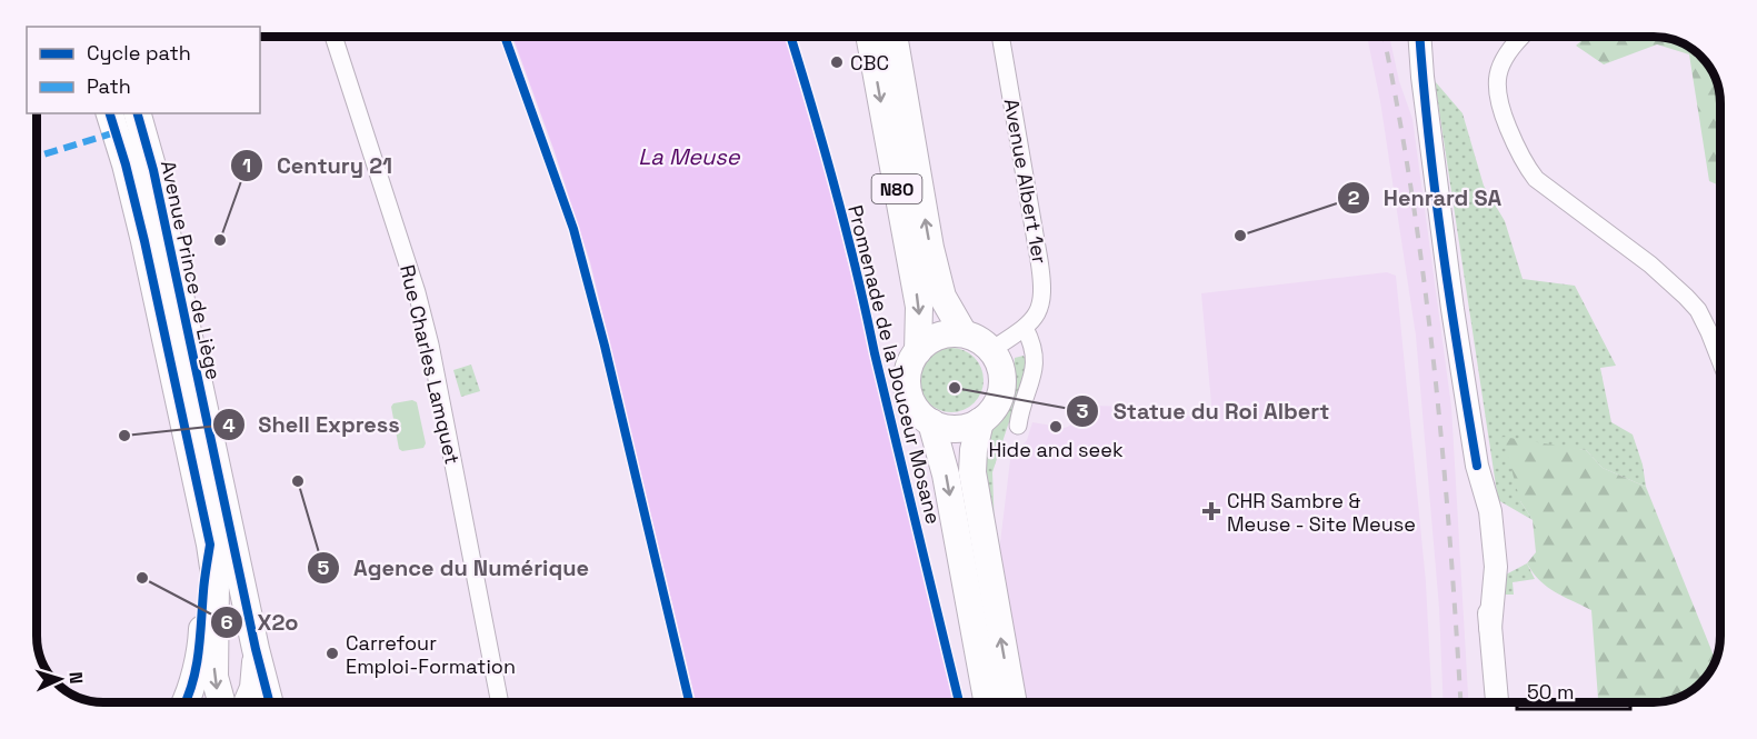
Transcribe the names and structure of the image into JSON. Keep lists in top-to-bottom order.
{
  "streets": {
    "main road": ["N80", "Avenue Prince de Liège"],
    "street": ["Avenue Albert 1er", "Rue Charles Lamquet"],
    "cycle path": ["Promenade de la Douceur Mosane"]
  },
  "crossings": [
    ["Avenue Albert 1er", "N80"]
  ],
  "water": ["La Meuse"],
  "places": {
    "other": [
      "CBC",
      "Henrard SA",
      "Century 21",
      "Statue du Roi Albert",
      "Hide and seek",
      "Shell Express",
      "Agence du Numérique",
      "X2o",
      "Carrefour Emploi-Formation"
    ],
    "health": ["CHR Sambre & Meuse - Site Meuse"]
  },
  "legend": ["Cycle path", "Path"],
  "scale_bar": "50 m",
  "north": "right"
}
